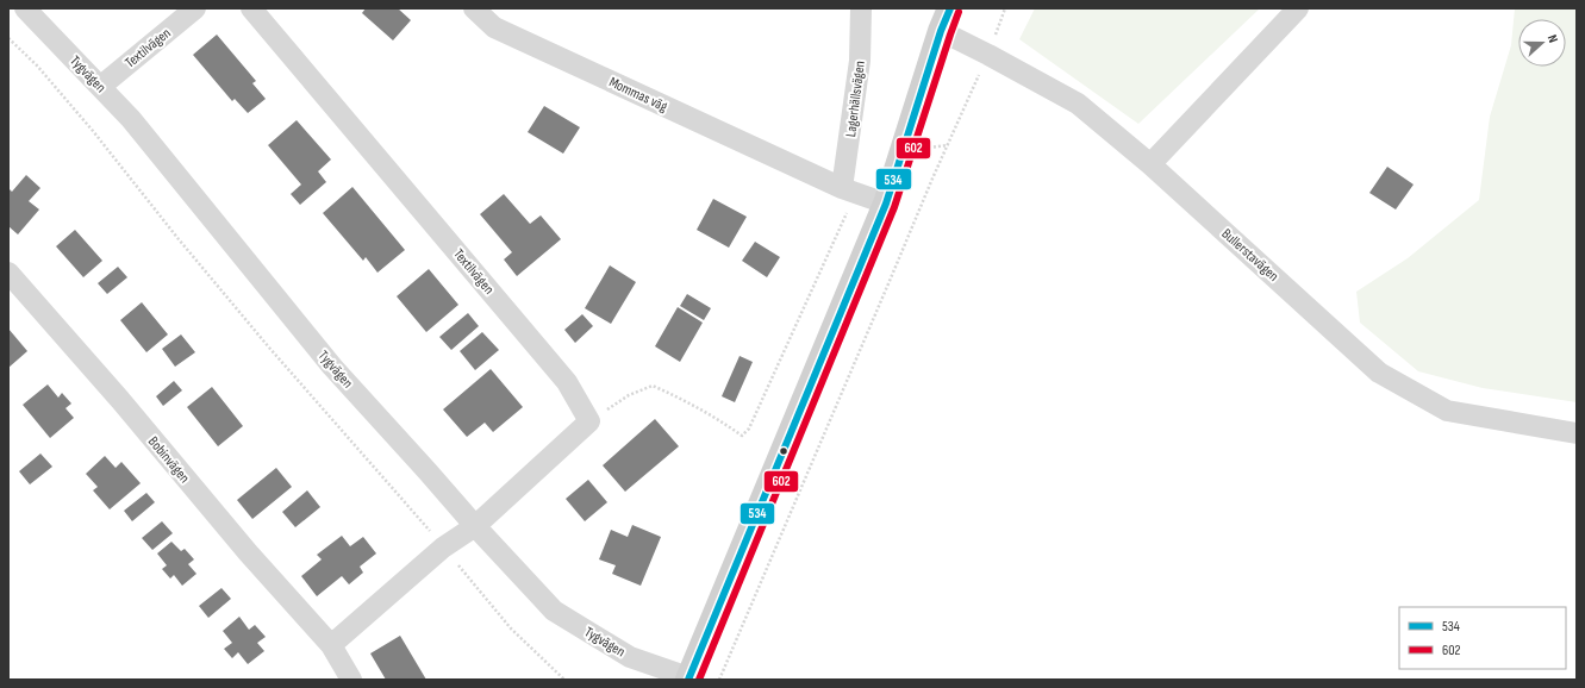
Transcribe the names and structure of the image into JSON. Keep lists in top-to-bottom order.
{
  "streets": {
    "street": [
      "Textilvägen",
      "Tygvägen",
      "Mommas väg",
      "Lagerhällsvägen",
      "Bullerstavägen",
      "Bobinvägen"
    ]
  },
  "crossings": [
    ["Textilvägen", "Tygvägen"],
    ["Mommas väg", "Lagerhällsvägen"]
  ],
  "lines": ["transit line 534", "transit line 602"],
  "legend": ["534", "602"],
  "north": "right"
}
